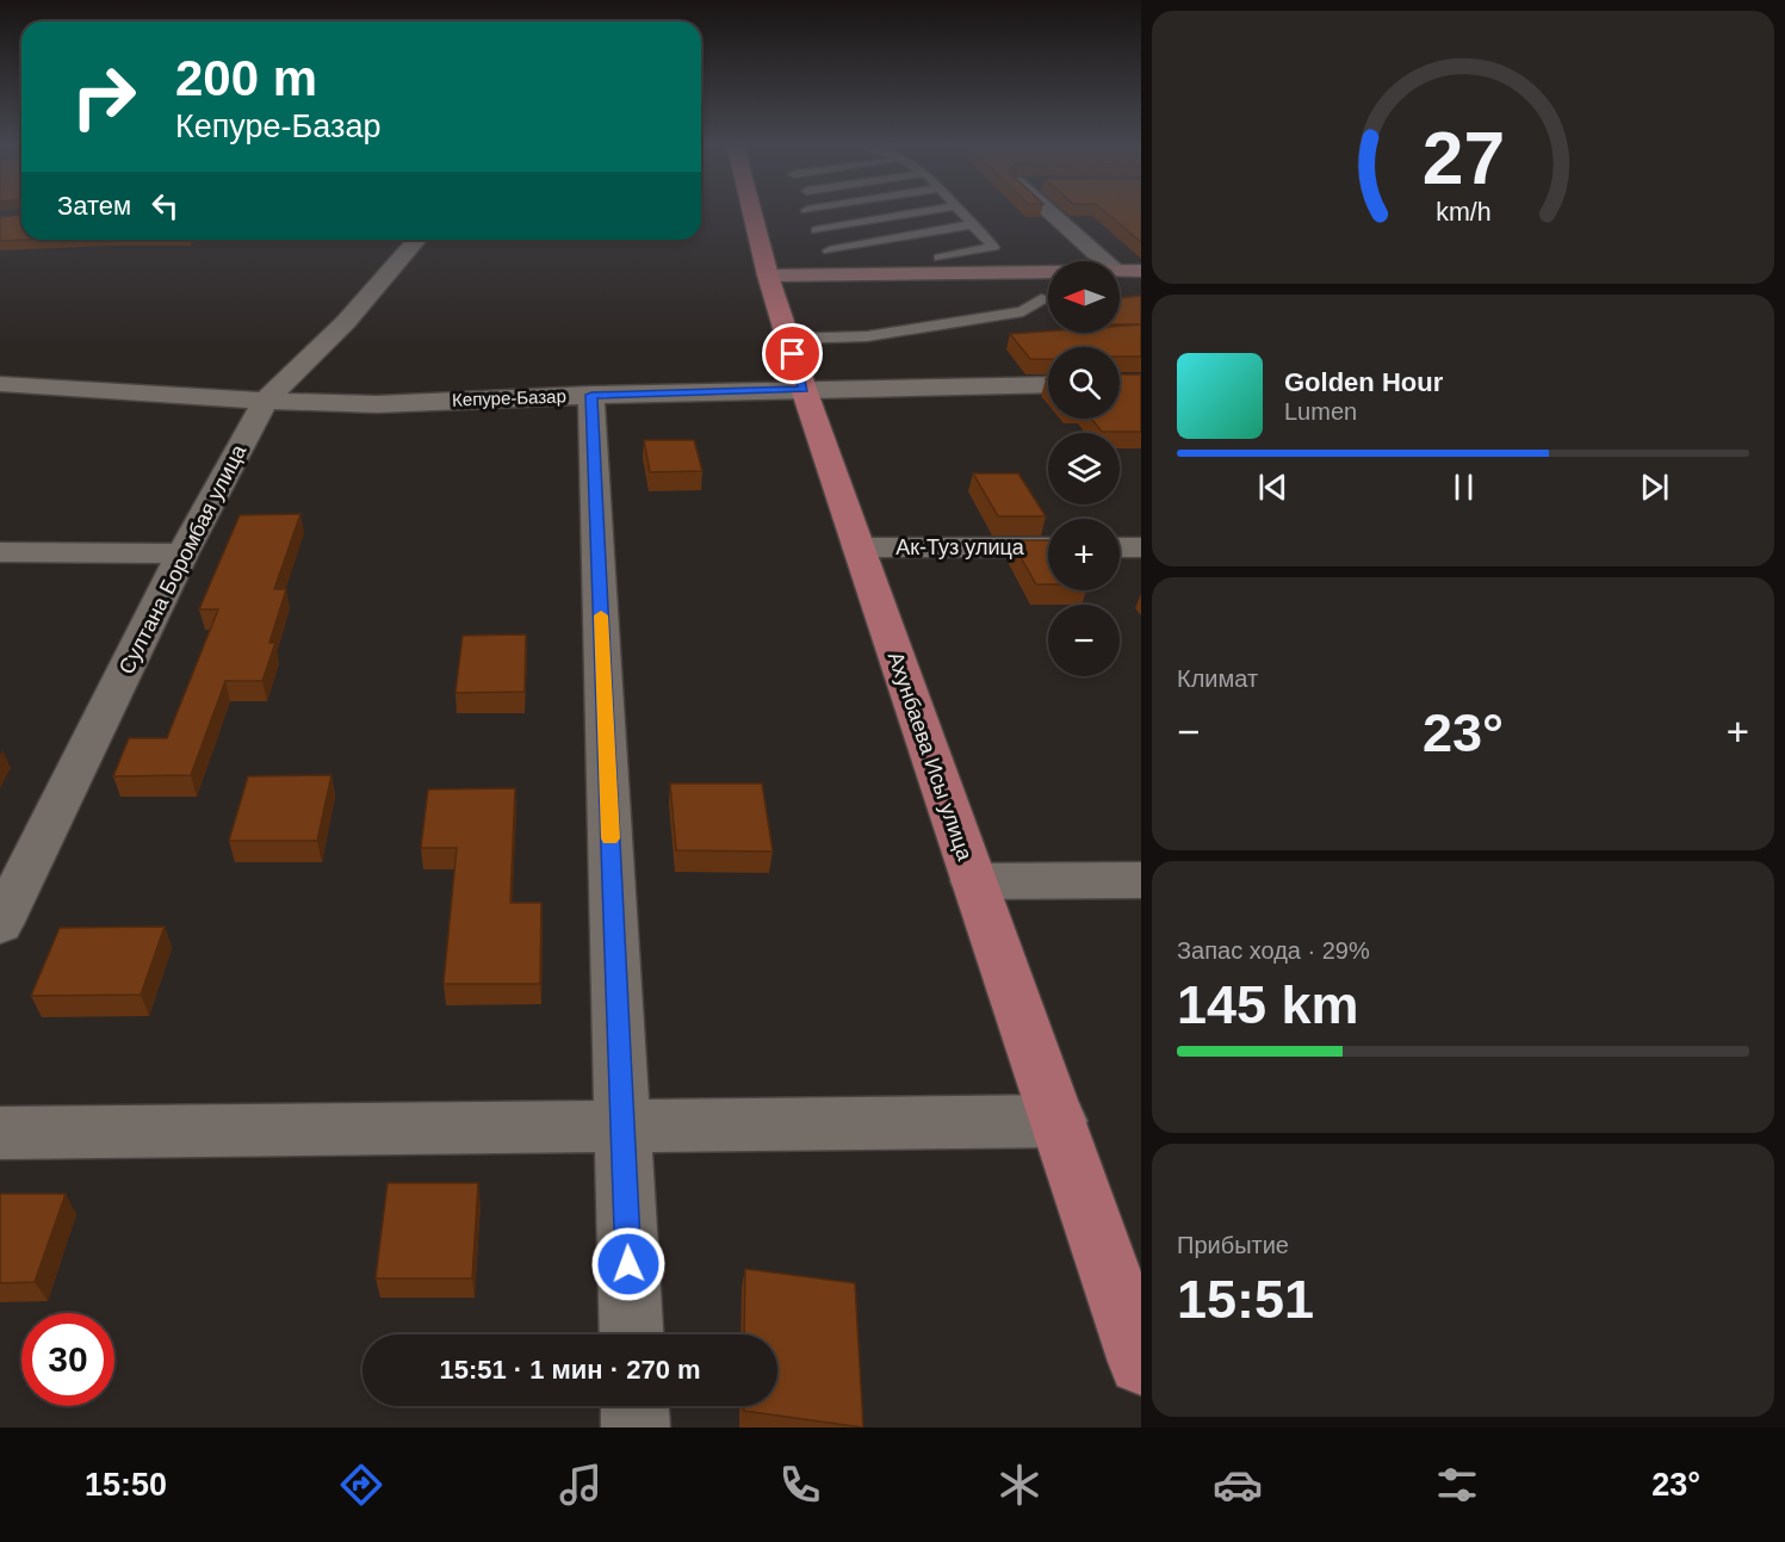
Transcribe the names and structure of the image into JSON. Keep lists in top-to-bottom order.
{
  "streets": {
    "main road": ["Ахунбаева Исы улица"],
    "street": ["Кепуре-Базар", "Ак-Туз улица", "Султана Боромбая улица"]
  },
  "crossings": [
    ["Кепуре-Базар", "Султана Боромбая улица"],
    ["Кепуре-Базар", "Ахунбаева Исы улица"],
    ["Ак-Туз улица", "Ахунбаева Исы улица"]
  ],
  "north": "left",
  "page": {
    "turn": ["200 m", "Кепуре-Базар"],
    "then": "Затем",
    "map_buttons": ["+", "−"],
    "song": ["Golden Hour", "Lumen"],
    "tile": [
      "Климат",
      ["Запас хода · 29%", "145 km"],
      ["Прибытие", "15:51"]
    ],
    "heat": ["−", "23°", "+"],
    "limit": "30",
    "trip": "15:51 · 1 мин · 270 m",
    "tabs": ["15:50", "23°"],
    "gauge": ["27", "km/h"]
  }
}
